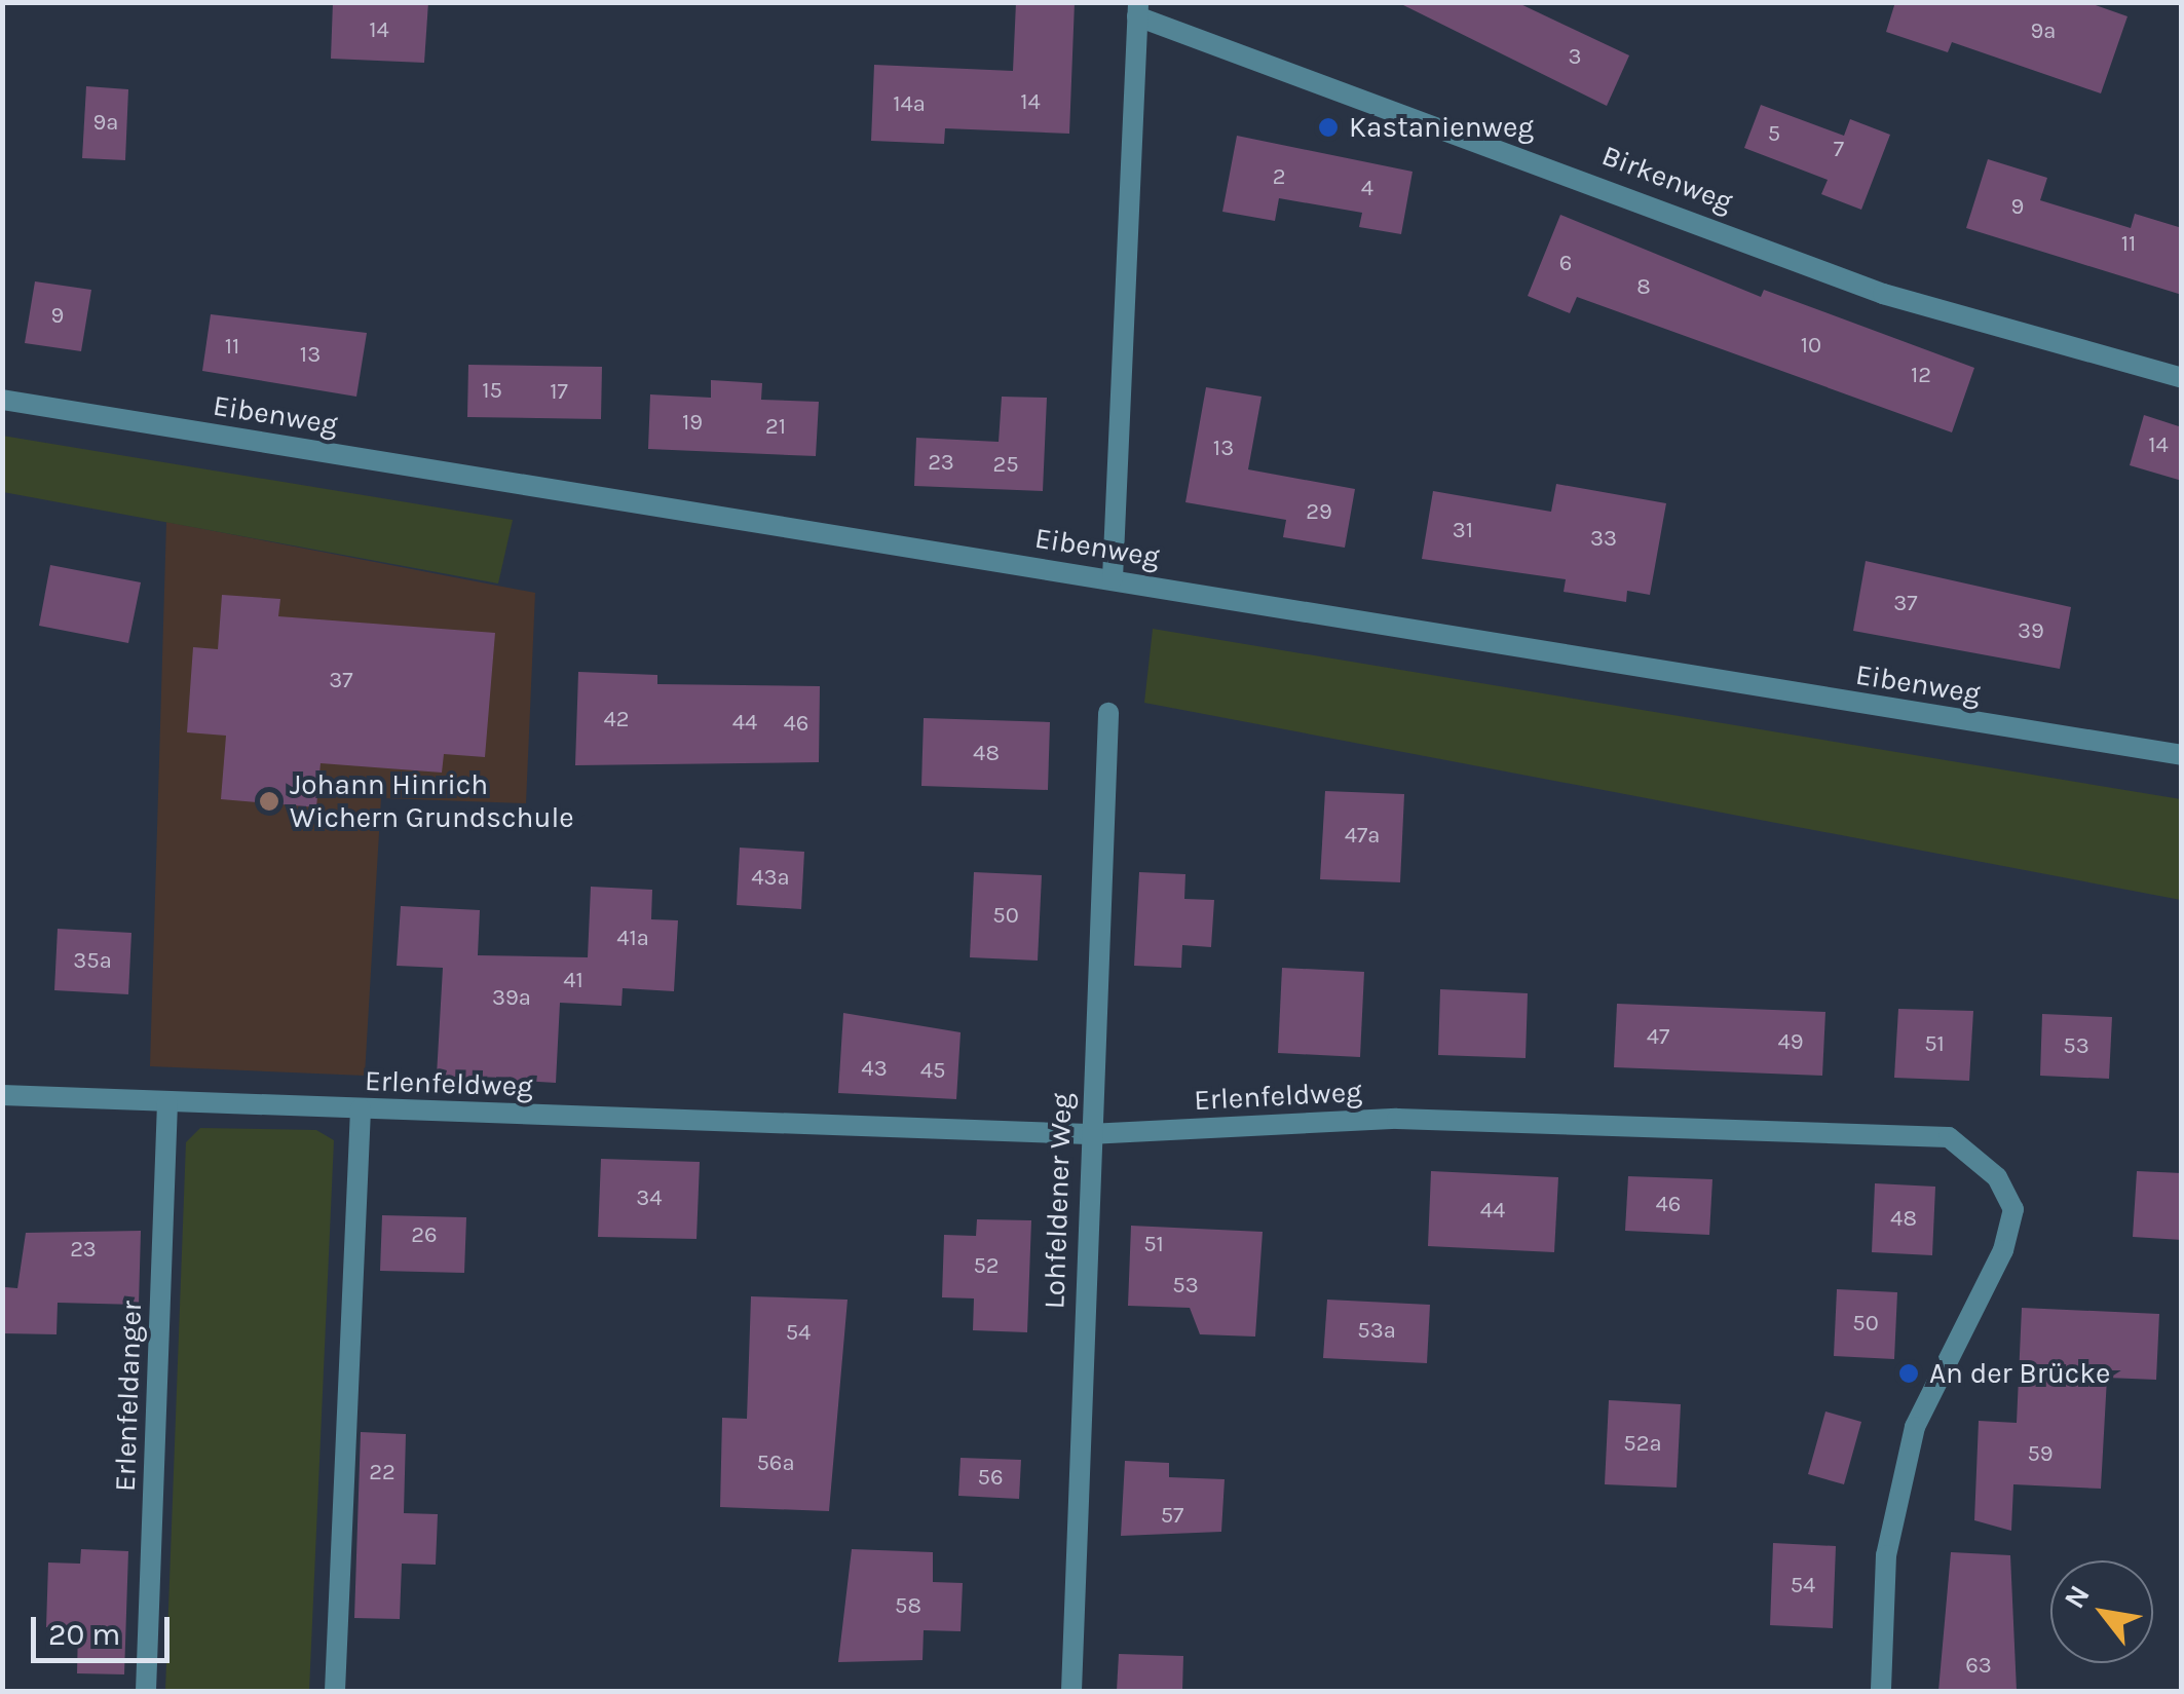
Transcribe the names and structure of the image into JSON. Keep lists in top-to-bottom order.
{
  "streets": {
    "street": [
      "Birkenweg",
      "Eibenweg",
      "Erlenfeldweg",
      "Lohfeldener Weg",
      "Erlenfeldanger"
    ]
  },
  "crossings": [
    ["Erlenfeldweg", "Lohfeldener Weg"],
    ["Erlenfeldweg", "Erlenfeldanger"]
  ],
  "places": ["Kastanienweg", "Johann Hinrich Wichern Grundschule", "An der Brücke"],
  "house_numbers": [
    "14",
    "9a",
    "3",
    "14",
    "14a",
    "9a",
    "5",
    "7",
    "2",
    "4",
    "9",
    "11",
    "6",
    "8",
    "9",
    "10",
    "11",
    "13",
    "12",
    "15",
    "17",
    "19",
    "21",
    "14",
    "13",
    "23",
    "25",
    "29",
    "31",
    "33",
    "37",
    "39",
    "37",
    "42",
    "44",
    "46",
    "48",
    "47a",
    "43a",
    "50",
    "41a",
    "35a",
    "41",
    "39a",
    "47",
    "49",
    "51",
    "53",
    "43",
    "45",
    "34",
    "46",
    "44",
    "48",
    "26",
    "51",
    "23",
    "52",
    "53",
    "50",
    "53a",
    "54",
    "52a",
    "59",
    "56a",
    "22",
    "56",
    "57",
    "54",
    "58",
    "63"
  ],
  "scale_bar": "20 m",
  "north": "top left"
}
